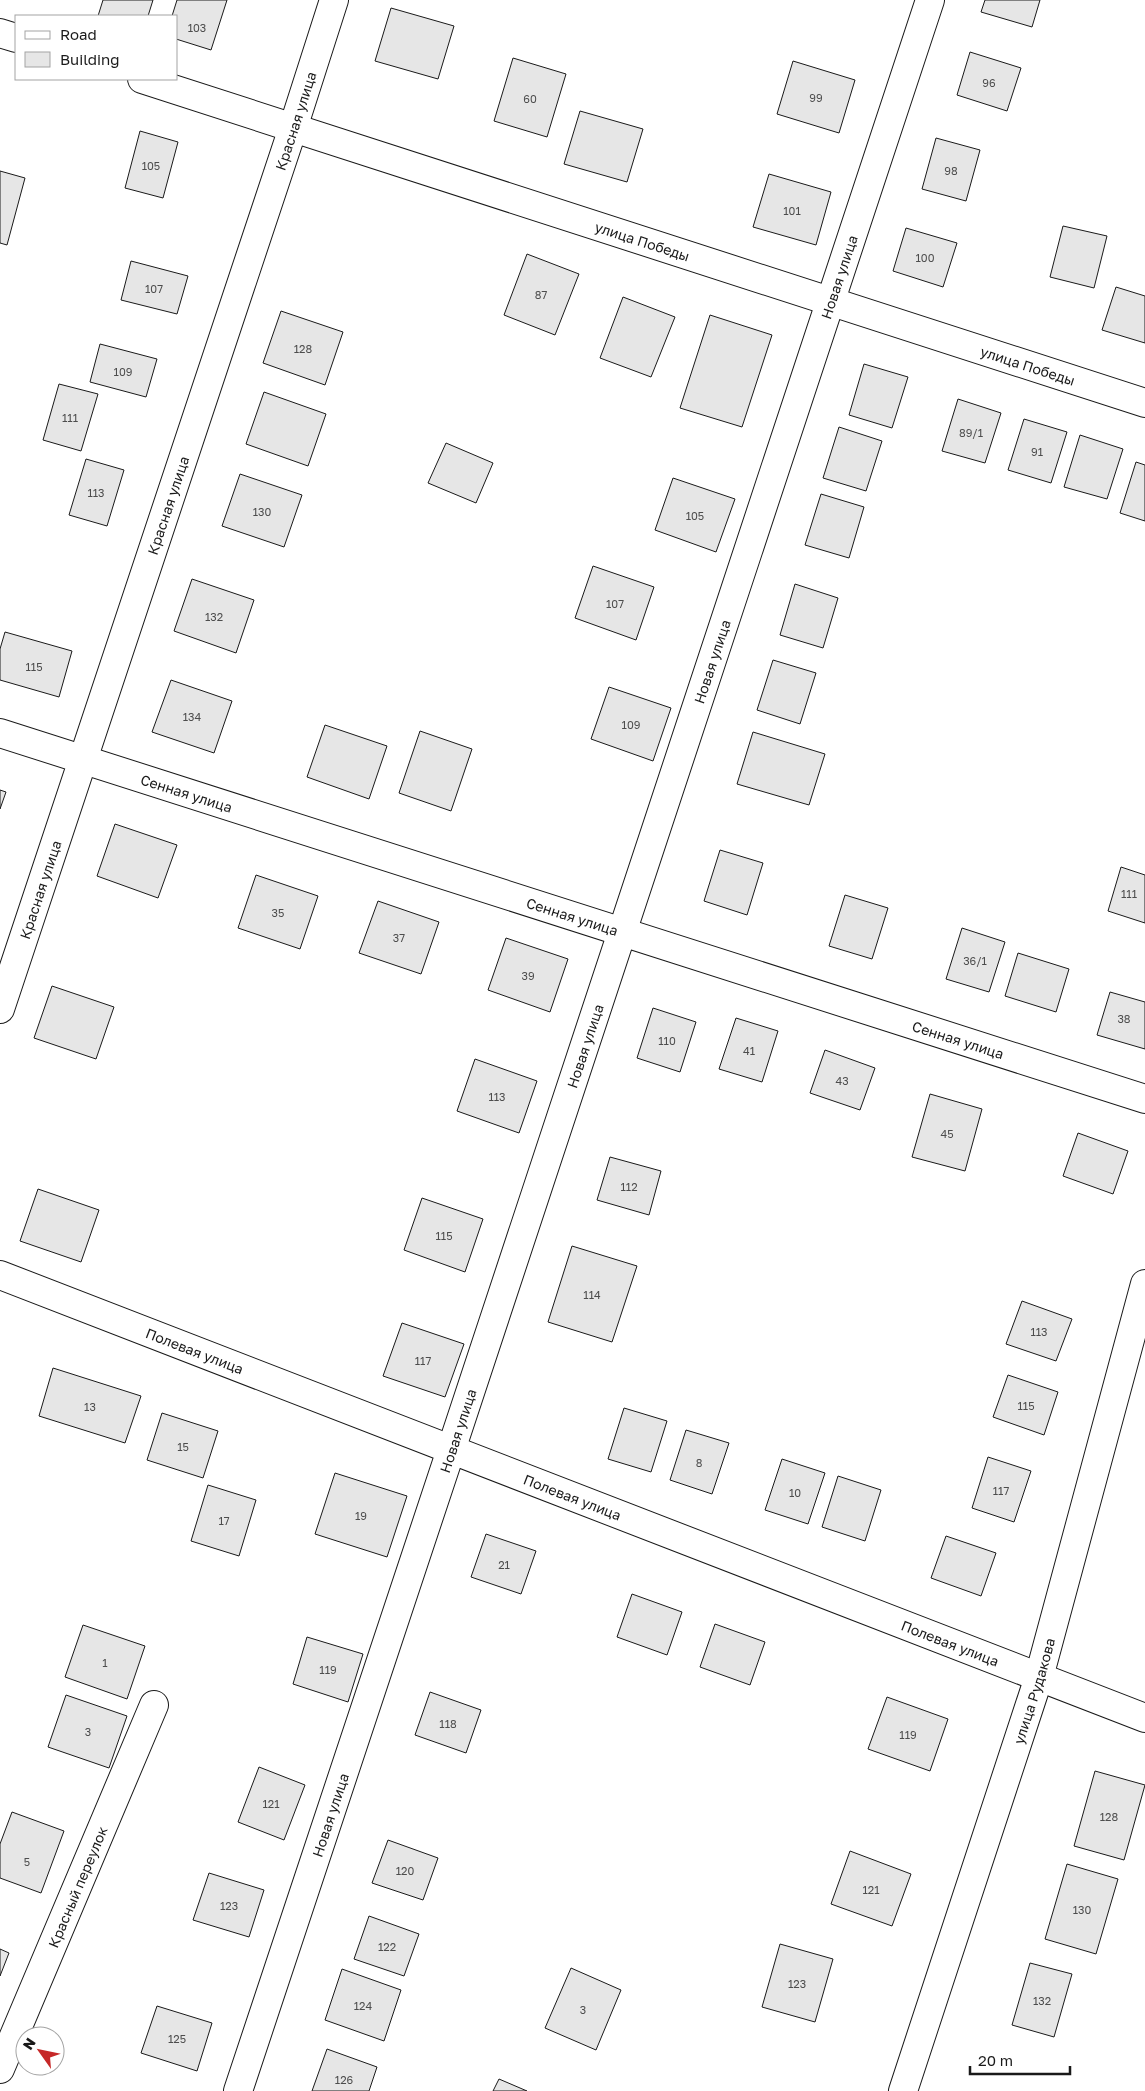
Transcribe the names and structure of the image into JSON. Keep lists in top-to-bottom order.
{
  "streets": {
    "street": [
      "Красная улица",
      "улица Победы",
      "Новая улица",
      "Сенная улица",
      "Полевая улица",
      "улица Рудакова",
      "Красный переулок"
    ]
  },
  "crossings": [
    ["Красная улица", "улица Победы"],
    ["Красная улица", "Сенная улица"],
    ["улица Победы", "Новая улица"],
    ["Новая улица", "Сенная улица"],
    ["Новая улица", "Полевая улица"],
    ["Полевая улица", "улица Рудакова"]
  ],
  "house_numbers": [
    "103",
    "96",
    "99",
    "60",
    "105",
    "98",
    "101",
    "100",
    "107",
    "87",
    "128",
    "109",
    "111",
    "89/1",
    "91",
    "113",
    "130",
    "105",
    "107",
    "132",
    "115",
    "134",
    "109",
    "111",
    "35",
    "37",
    "36/1",
    "39",
    "38",
    "110",
    "41",
    "43",
    "113",
    "45",
    "112",
    "115",
    "114",
    "113",
    "117",
    "115",
    "13",
    "15",
    "8",
    "117",
    "10",
    "19",
    "17",
    "21",
    "1",
    "119",
    "118",
    "3",
    "119",
    "121",
    "128",
    "5",
    "120",
    "121",
    "123",
    "130",
    "122",
    "123",
    "132",
    "124",
    "3",
    "125",
    "126"
  ],
  "legend": ["Road", "Building"],
  "scale_bar": "20 m",
  "north": "top left"
}
